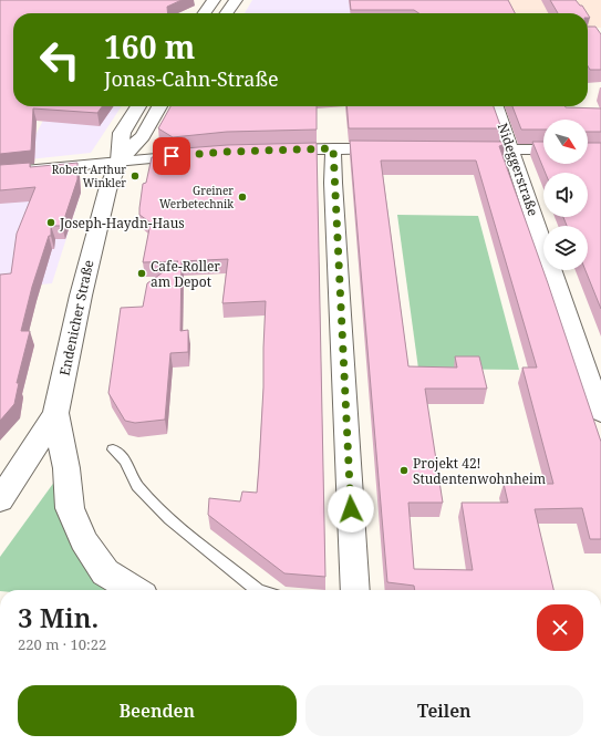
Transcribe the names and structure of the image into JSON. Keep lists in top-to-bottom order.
{
  "streets": {
    "main road": ["Endenicher Straße"],
    "street": ["Nideggerstraße"]
  },
  "places": [
    "Robert Arthur Winkler",
    "Greiner Werbetechnik",
    "Joseph-Haydn-Haus",
    "Cafe-Roller am Depot",
    "Projekt 42! Studentenwohnheim"
  ],
  "north": "bottom right",
  "page": {
    "turn": ["160 m", "Jonas-Cahn-Straße"],
    "heading": ["3 Min.", "220 m · 10:22"],
    "buttons": ["Beenden", "Teilen"]
  }
}
